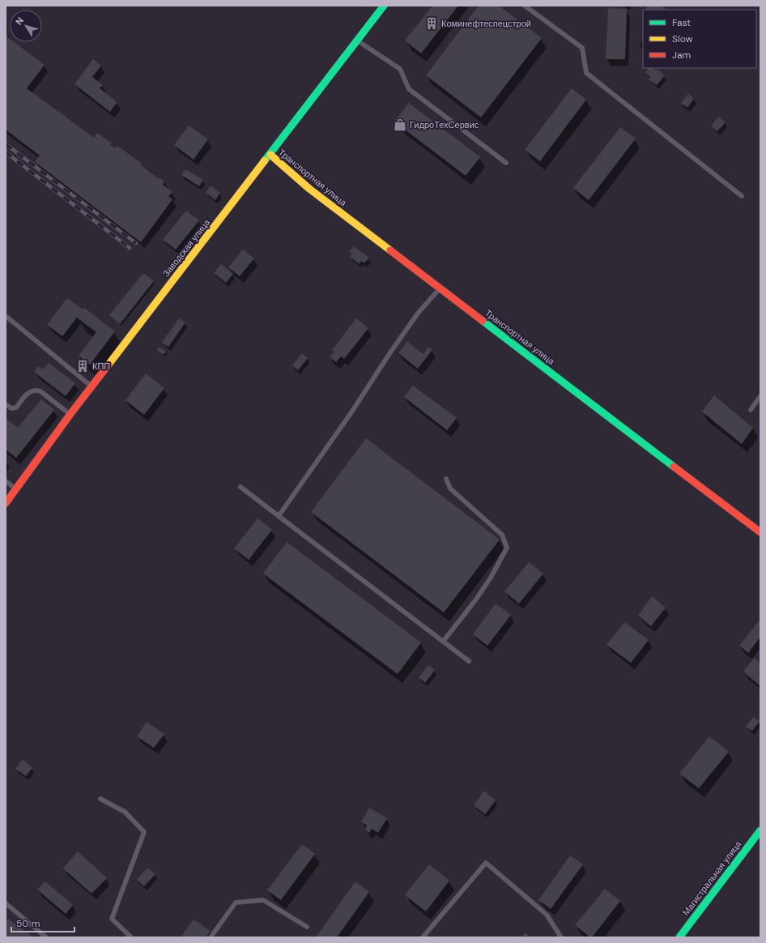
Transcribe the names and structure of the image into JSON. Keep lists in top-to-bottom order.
{
  "streets": {
    "street": ["Транспортная улица", "Заводская улица", "Магистральная улица"]
  },
  "crossings": [
    ["Транспортная улица", "Заводская улица"]
  ],
  "places": {
    "building": ["Коминефтеспецстрой", "КПП"],
    "shop": ["ГидроТехСервис"]
  },
  "legend": ["Fast", "Slow", "Jam"],
  "scale_bar": "50 m",
  "north": "top left"
}
